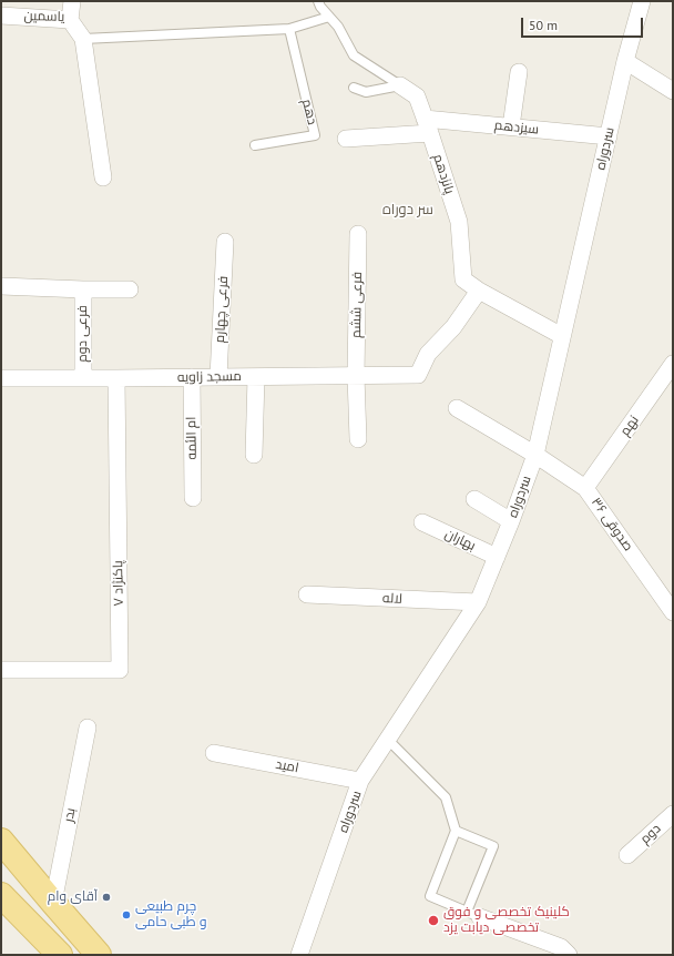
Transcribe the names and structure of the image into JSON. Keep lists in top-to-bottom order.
{
  "streets": {
    "street": [
      "یاسمین",
      "سیزدهم",
      "سردوراه",
      "پانزدهم",
      "فرعی ششم",
      "فرعی چهارم",
      "فرعی دوم",
      "مسجد زاویه",
      "نهم",
      "ام الئمه",
      "صدوقی ۳۶",
      "بهاران",
      "پاکنژاد ۷",
      "لاله",
      "امید",
      "بدر",
      "دوم"
    ],
    "lane": ["دهم"]
  },
  "crossings": [
    ["سیزدهم", "سردوراه"],
    ["سیزدهم", "پانزدهم"],
    ["سردوراه", "پانزدهم"],
    ["سردوراه", "صدوقی ۳۶"],
    ["سردوراه", "بهاران"],
    ["سردوراه", "لاله"],
    ["سردوراه", "امید"],
    ["پانزدهم", "مسجد زاویه"],
    ["فرعی ششم", "مسجد زاویه"],
    ["فرعی چهارم", "مسجد زاویه"],
    ["فرعی دوم", "مسجد زاویه"],
    ["مسجد زاویه", "ام الئمه"],
    ["مسجد زاویه", "پاکنژاد ۷"],
    ["نهم", "صدوقی ۳۶"]
  ],
  "districts": ["سر دوراه"],
  "places": ["آقای وام", "چرم طبیعی و طبی حامی", "کلینیک تخصصی و فوق تخصصی دیابت یزد"],
  "scale_bar": "50 m"
}
